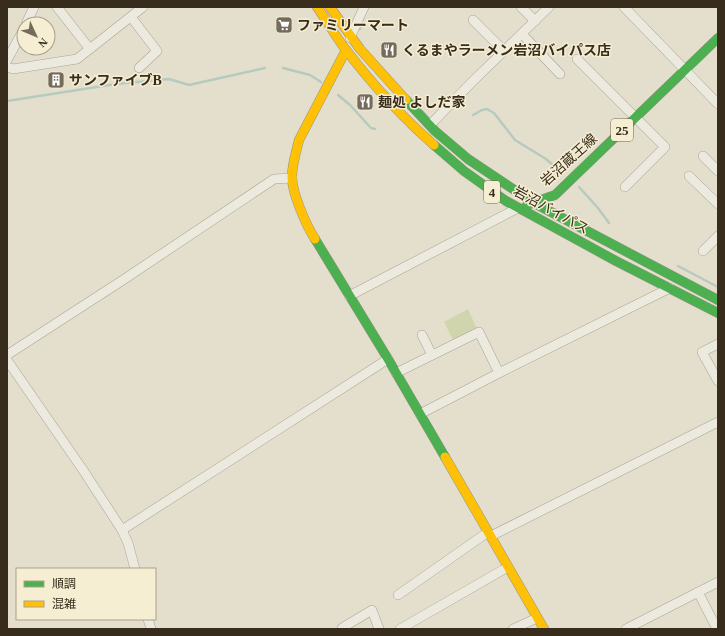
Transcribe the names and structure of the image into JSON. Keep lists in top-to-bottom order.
{
  "streets": {
    "main road": [
      "25",
      "岩沼蔵王線",
      "4",
      "岩沼バイパス"
    ]
  },
  "crossings": [
    ["岩沼蔵王線", "岩沼バイパス"]
  ],
  "places": {
    "supermarket": ["ファミリーマート"],
    "restaurant": ["くるまやラーメン岩沼バイパス店", "麺処 よしだ家"],
    "building": ["サンファイブB"]
  },
  "legend": ["順調", "混雑"],
  "north": "bottom right"
}
